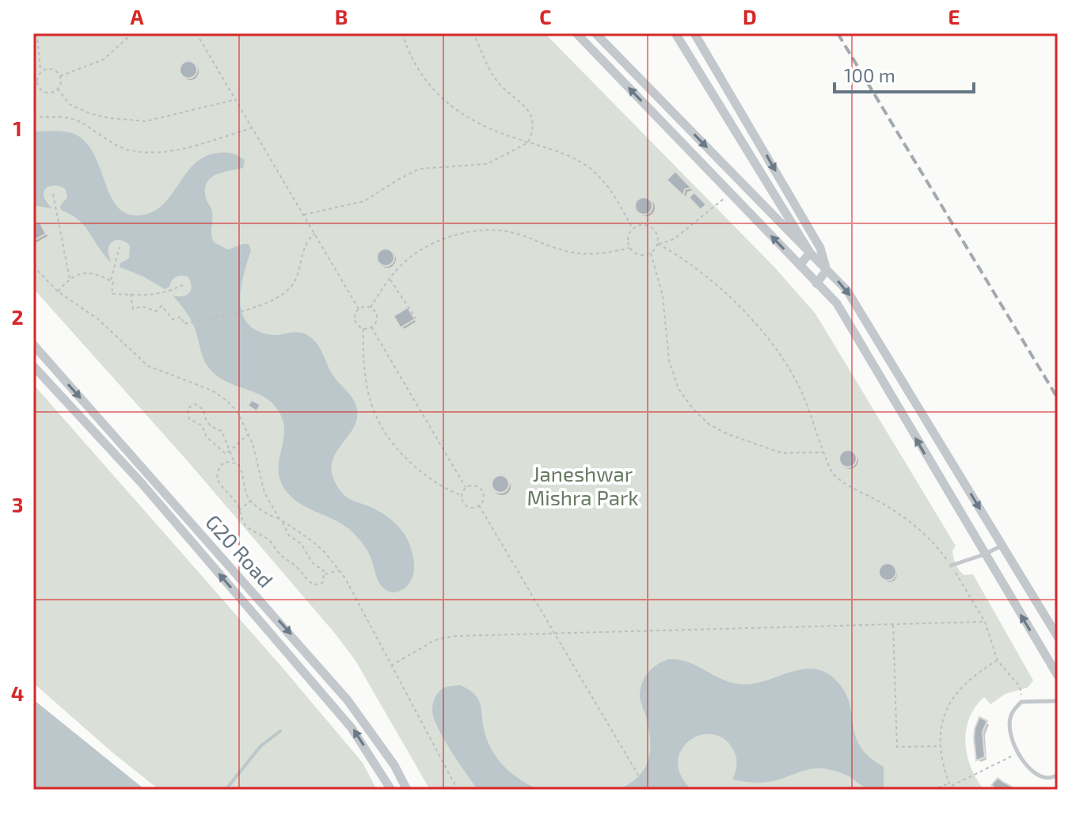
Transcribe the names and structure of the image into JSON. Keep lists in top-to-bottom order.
{
  "streets": {
    "street": ["G20 Road"]
  },
  "parks": ["Janeshwar Mishra Park"],
  "scale_bar": "100 m",
  "grid": {
    "columns": [
      "A",
      "B",
      "C",
      "D",
      "E"
    ],
    "rows": [
      "1",
      "2",
      "3",
      "4"
    ]
  }
}
